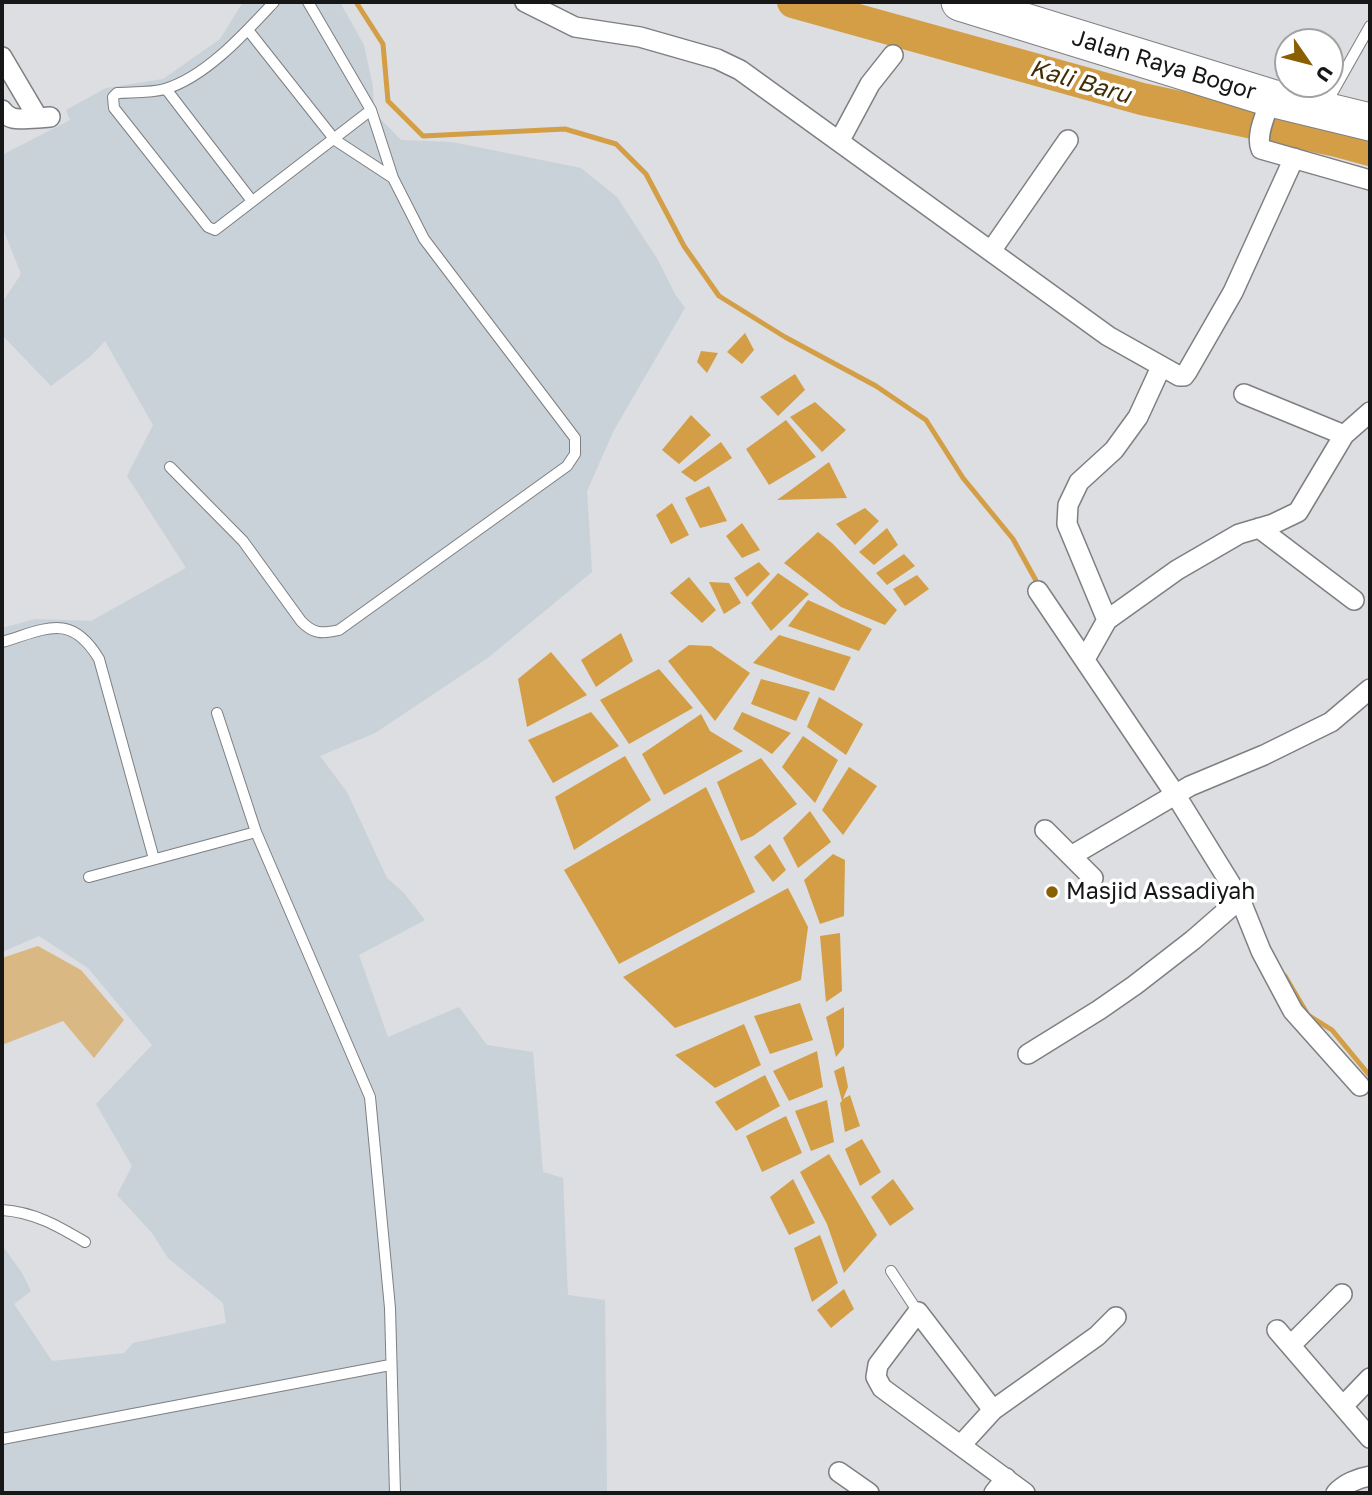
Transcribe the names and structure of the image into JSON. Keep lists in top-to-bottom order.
{
  "streets": {
    "highway": ["Jalan Raya Bogor"]
  },
  "water": ["Kali Baru"],
  "places": ["Masjid Assadiyah"],
  "north": "bottom right"
}
